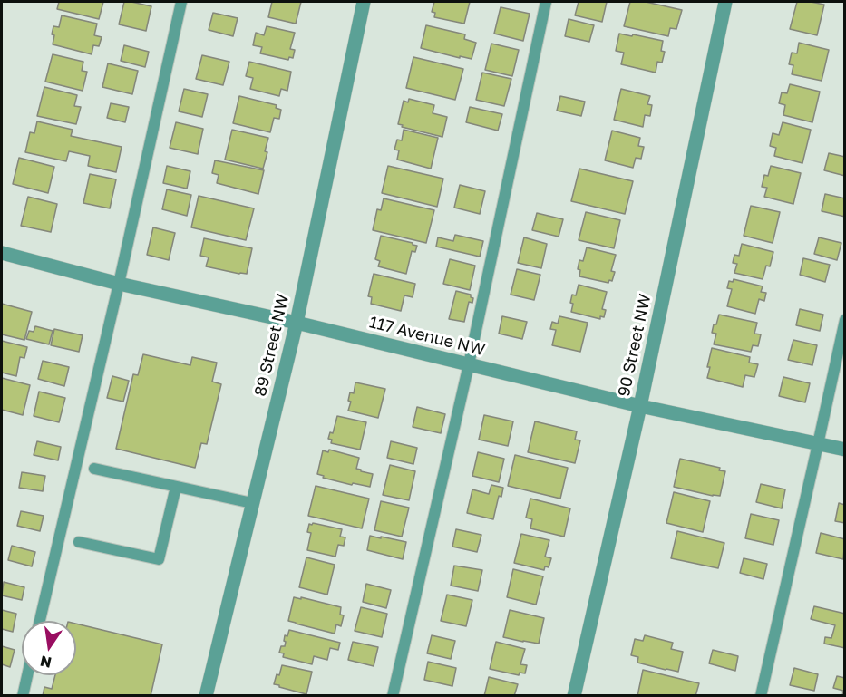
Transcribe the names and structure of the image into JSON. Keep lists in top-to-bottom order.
{
  "streets": {
    "street": ["117 Avenue NW", "89 Street NW", "90 Street NW"]
  },
  "crossings": [
    ["117 Avenue NW", "89 Street NW"],
    ["117 Avenue NW", "90 Street NW"]
  ],
  "north": "bottom"
}
